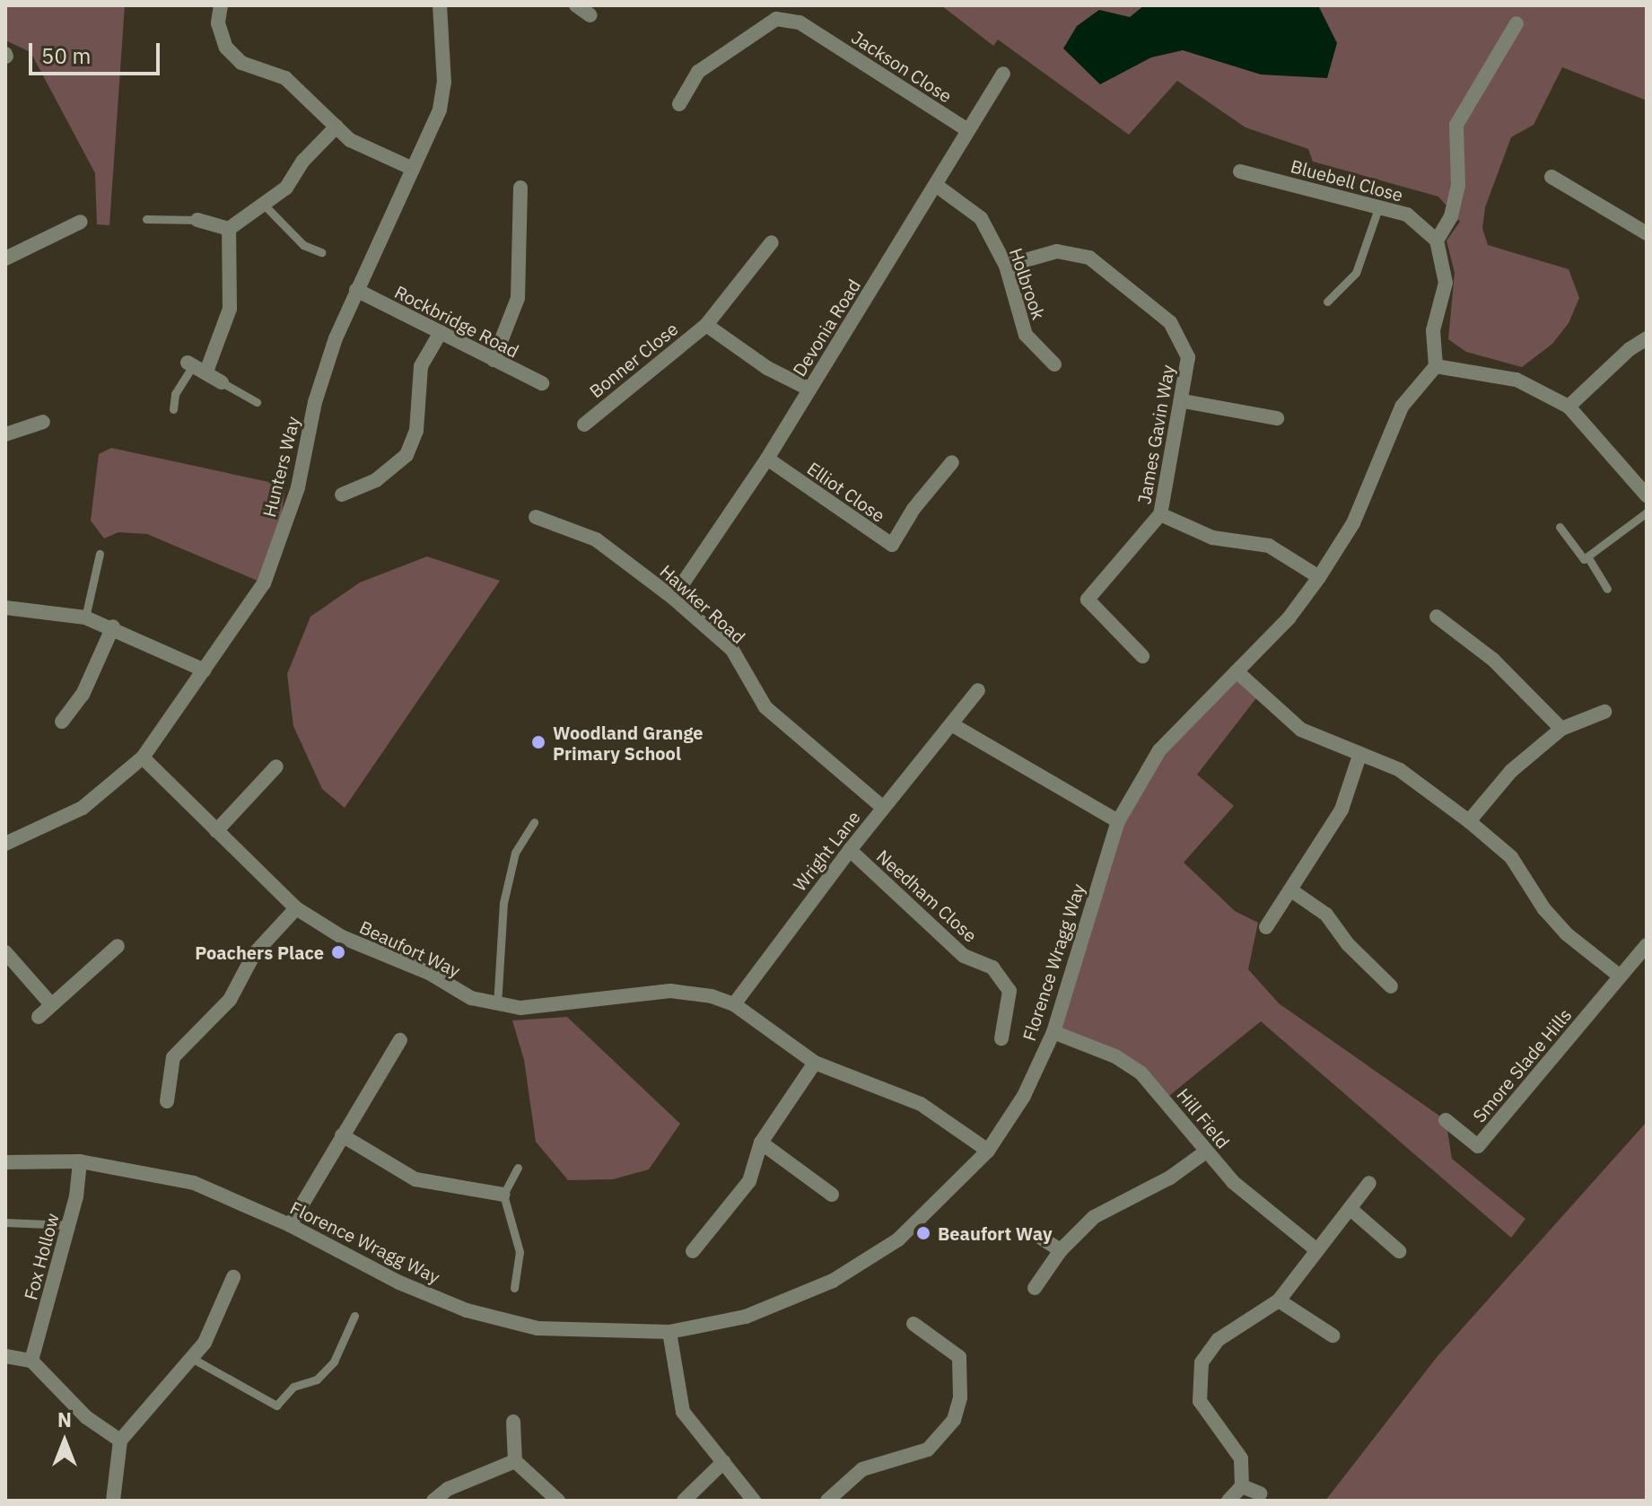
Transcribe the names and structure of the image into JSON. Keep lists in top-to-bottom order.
{
  "streets": {
    "street": [
      "Jackson Close",
      "Bluebell Close",
      "Holbrook",
      "Rockbridge Road",
      "Devonia Road",
      "Bonner Close",
      "James Gavin Way",
      "Hunters Way",
      "Elliot Close",
      "Hawker Road",
      "Wright Lane",
      "Needham Close",
      "Beaufort Way",
      "Florence Wragg Way",
      "Smore Slade Hills",
      "Hill Field",
      "Fox Hollow"
    ]
  },
  "crossings": [
    ["Jackson Close", "Devonia Road"],
    ["Holbrook", "Devonia Road"],
    ["Holbrook", "James Gavin Way"],
    ["Rockbridge Road", "Hunters Way"],
    ["Devonia Road", "Bonner Close"],
    ["Devonia Road", "Elliot Close"],
    ["Devonia Road", "Hawker Road"],
    ["Hunters Way", "Beaufort Way"],
    ["Hawker Road", "Wright Lane"],
    ["Wright Lane", "Needham Close"],
    ["Wright Lane", "Beaufort Way"],
    ["Beaufort Way", "Florence Wragg Way"],
    ["Florence Wragg Way", "Hill Field"],
    ["Florence Wragg Way", "Fox Hollow"]
  ],
  "places": ["Woodland Grange Primary School", "Poachers Place", "Beaufort Way"],
  "scale_bar": "50 m",
  "north": "top"
}
